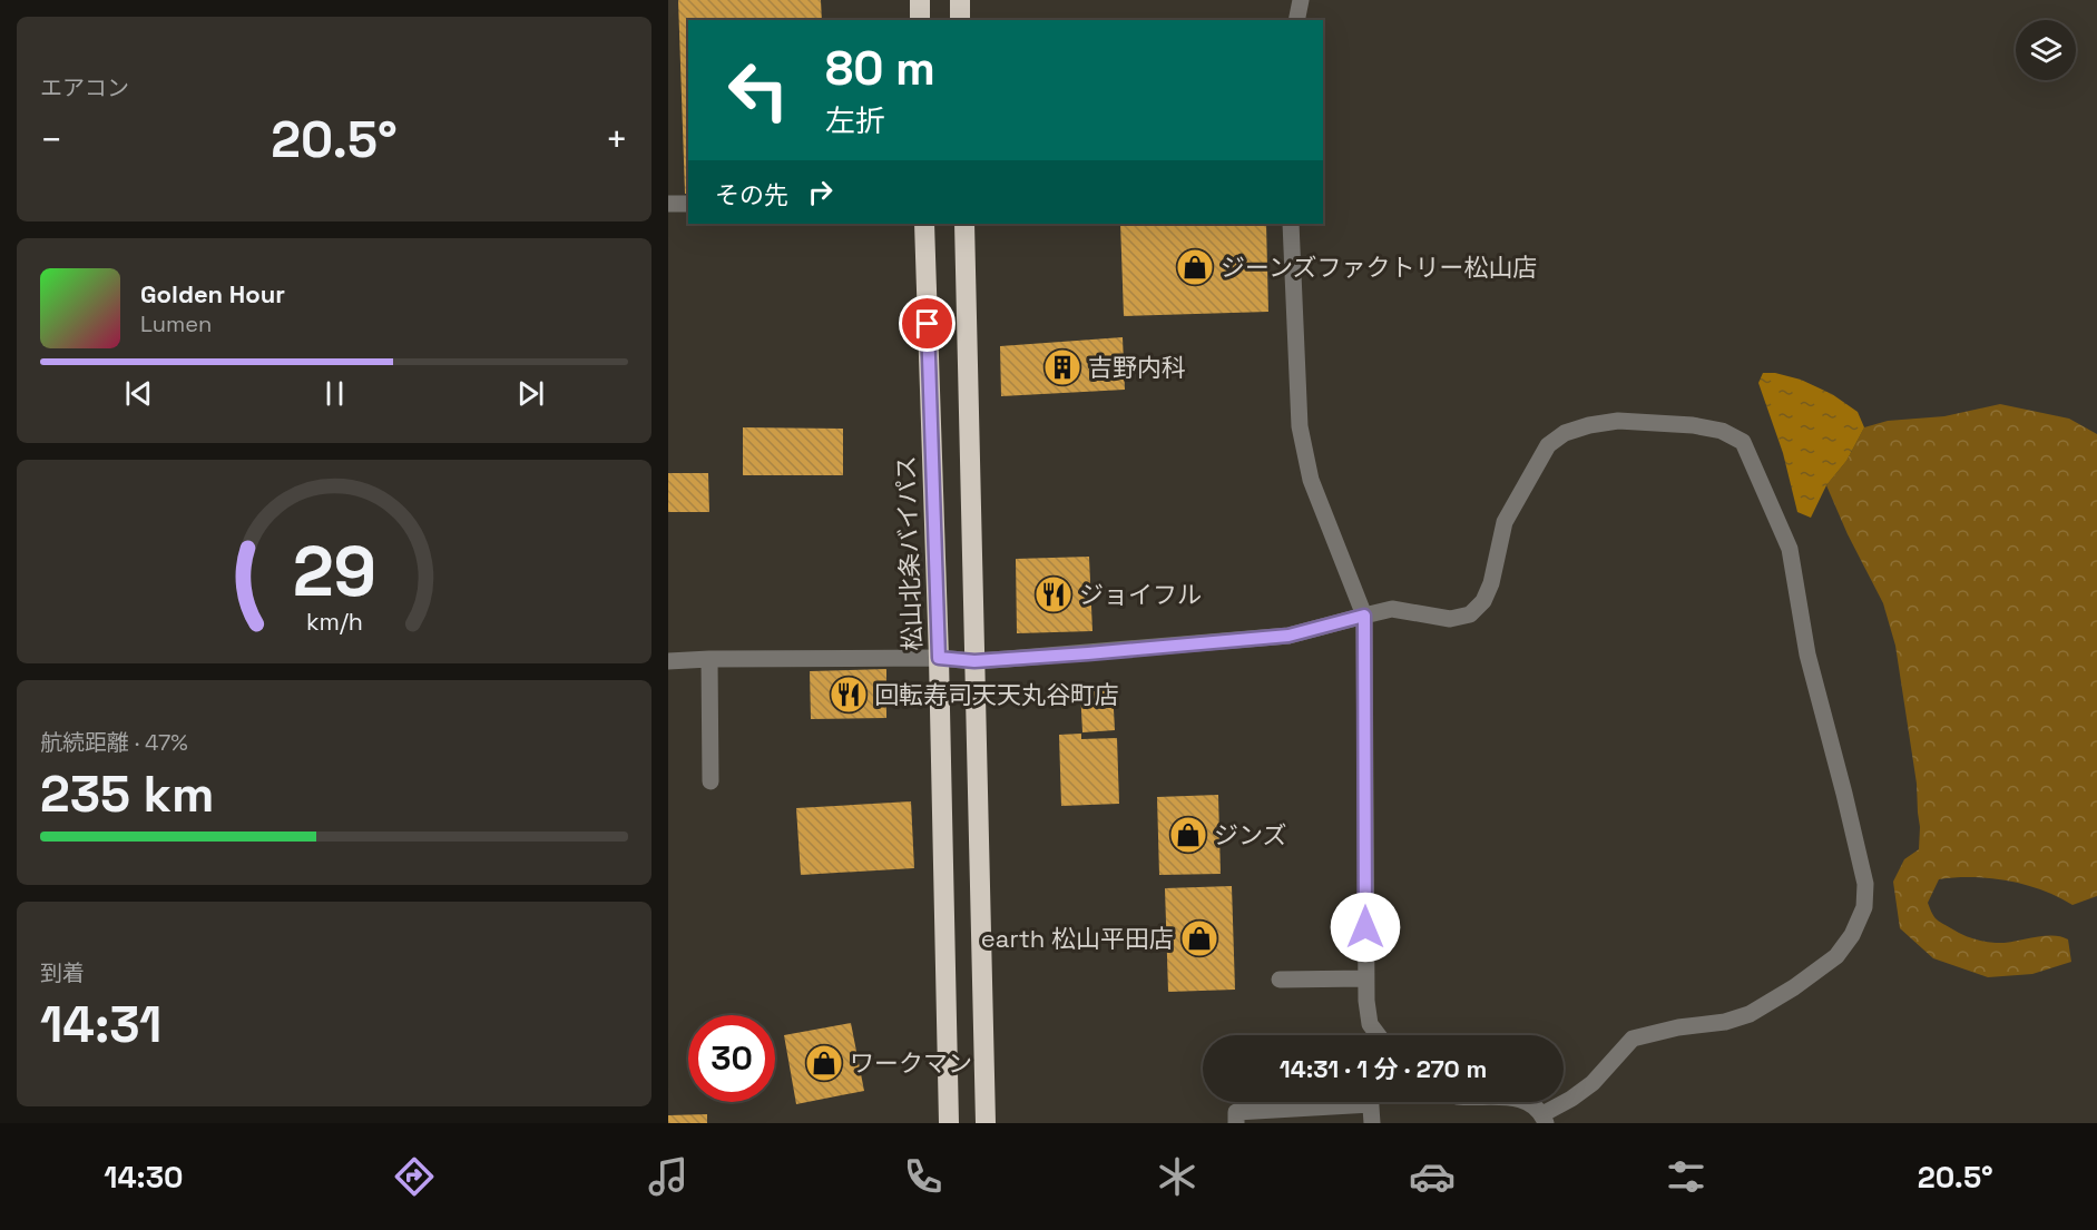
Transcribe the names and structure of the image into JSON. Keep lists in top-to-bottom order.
{
  "streets": {
    "highway": ["松山北条バイパス"]
  },
  "places": {
    "shop": [
      "ジーンズファクトリー松山店",
      "ジンズ",
      "earth 松山平田店",
      "ワークマン"
    ],
    "building": ["吉野内科"],
    "restaurant": ["ジョイフル", "回転寿司天天丸谷町店"]
  },
  "page": {
    "tile": [
      "エアコン",
      ["航続距離 · 47%", "235 km"],
      ["到着", "14:31"]
    ],
    "turn": ["80 m", "左折"],
    "heat": ["−", "20.5°", "+"],
    "then": "その先",
    "song": ["Golden Hour", "Lumen"],
    "limit": "30",
    "trip": "14:31 · 1 分 · 270 m",
    "tabs": ["14:30", "20.5°"],
    "gauge": ["29", "km/h"]
  }
}
